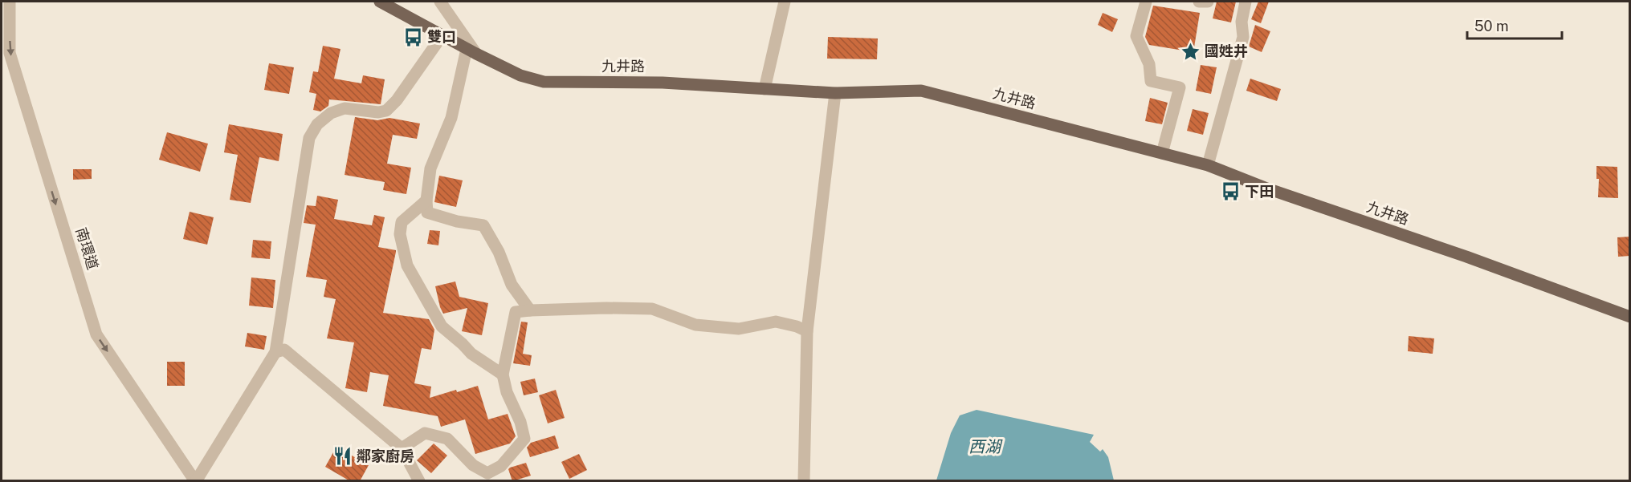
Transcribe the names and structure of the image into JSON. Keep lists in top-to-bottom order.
{
  "streets": {
    "main road": ["九井路"],
    "street": ["南環道"]
  },
  "one_way": ["南環道"],
  "water": ["西湖"],
  "places": {
    "bus stop": ["雙口", "下田"],
    "place": ["國姓井"],
    "restaurant": ["鄰家廚房"]
  },
  "scale_bar": "50 m"
}
